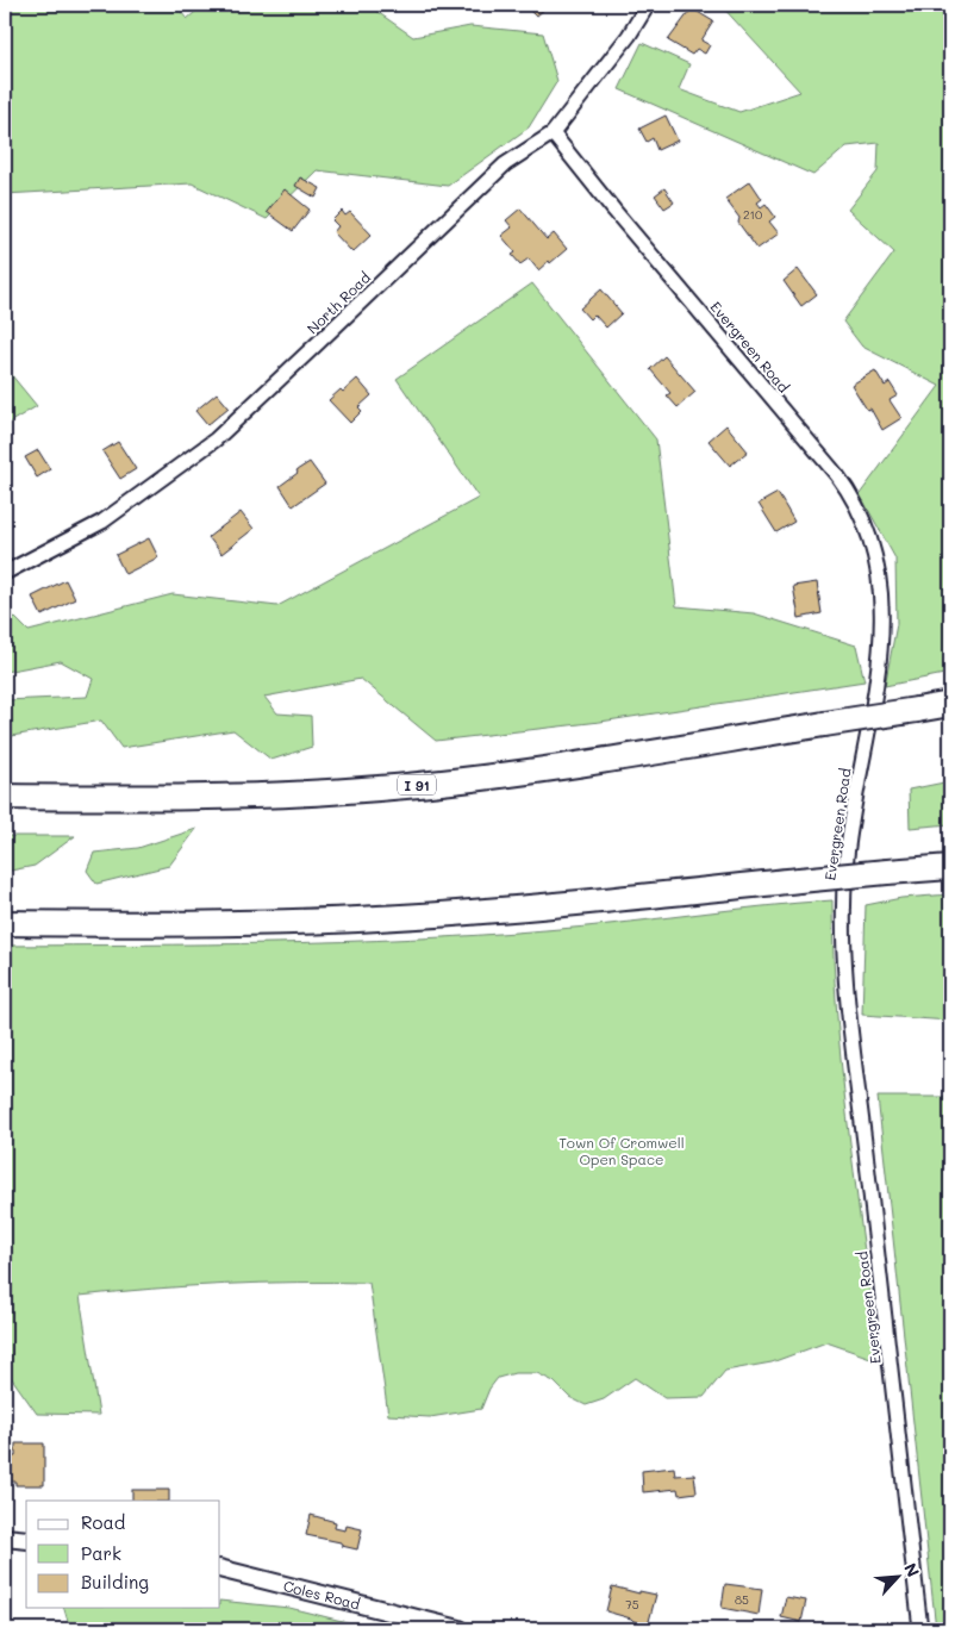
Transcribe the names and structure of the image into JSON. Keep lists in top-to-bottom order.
{
  "streets": {
    "highway": ["I 91"],
    "street": ["North Road", "Evergreen Road", "Coles Road"]
  },
  "crossings": [
    ["North Road", "Evergreen Road"]
  ],
  "parks": ["Town Of Cromwell Open Space"],
  "house_numbers": ["210", "85", "75"],
  "legend": ["Road", "Park", "Building"],
  "north": "top right"
}
